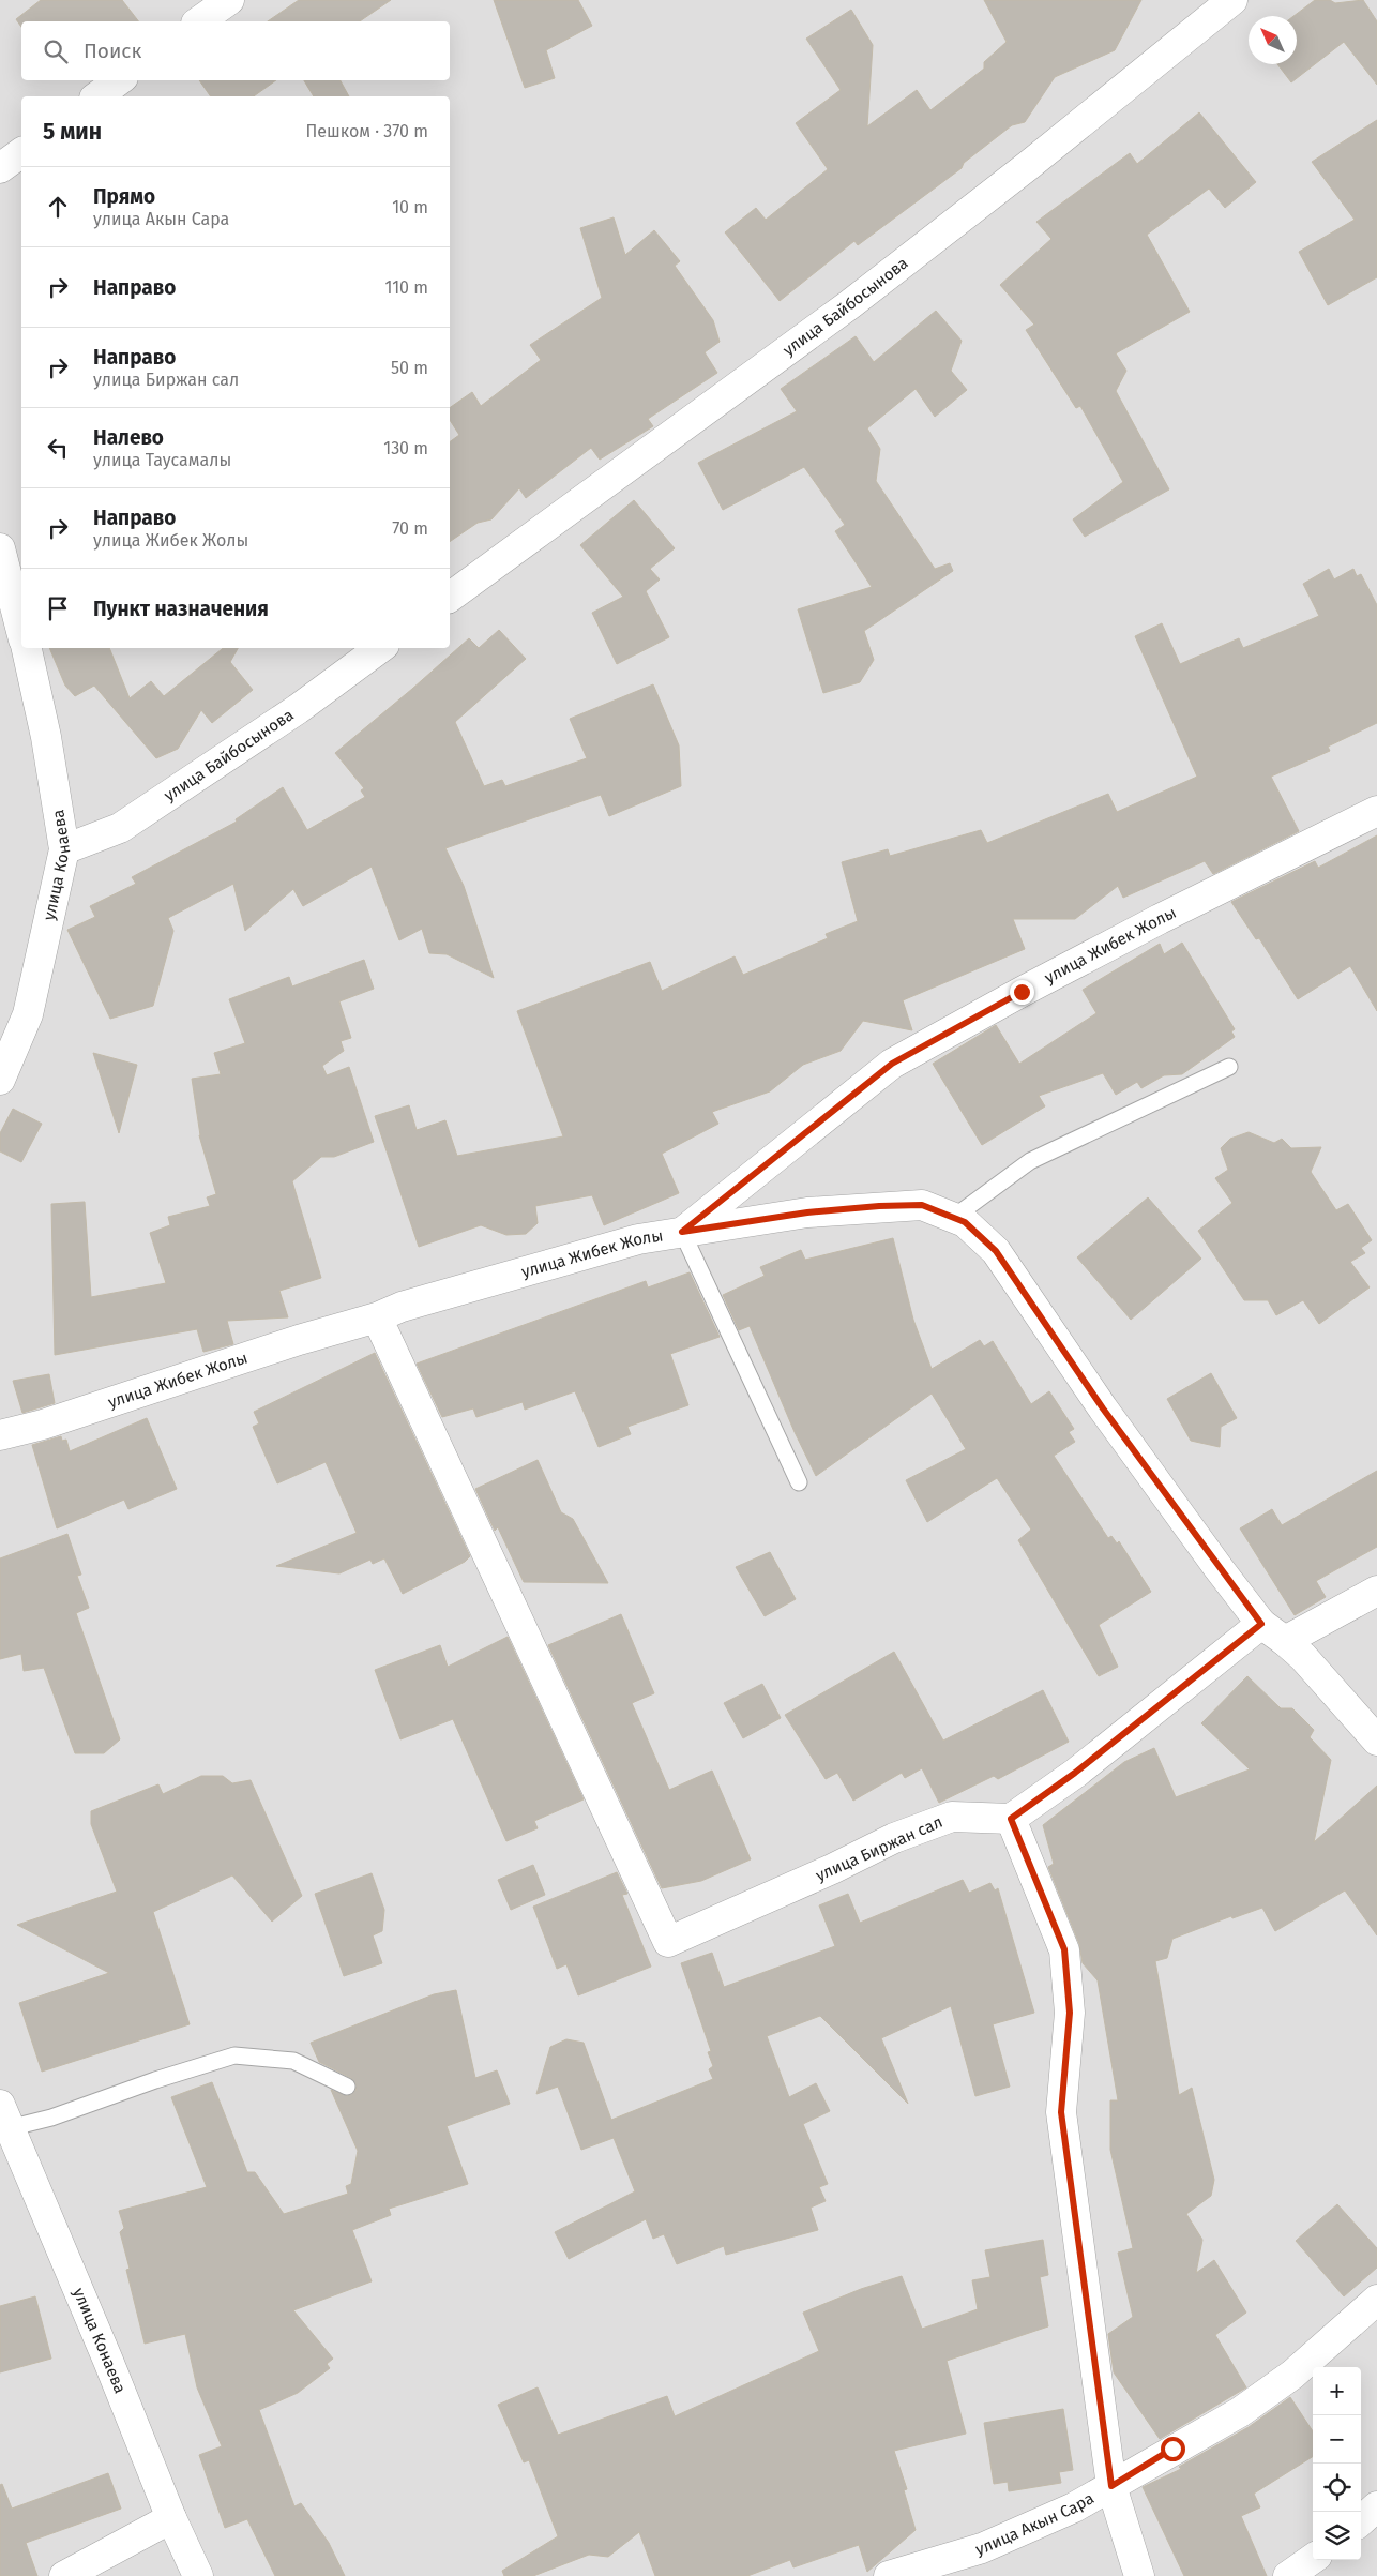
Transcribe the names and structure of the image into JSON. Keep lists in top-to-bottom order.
{
  "streets": {
    "street": [
      "улица Байбосынова",
      "улица Конаева",
      "улица Жибек Жолы",
      "улица Биржан сал",
      "улица Акын Сара"
    ]
  },
  "crossings": [
    ["улица Байбосынова", "улица Конаева"],
    ["улица Жибек Жолы", "улица Биржан сал"]
  ],
  "north": "top left",
  "page": {
    "search": "Поиск",
    "heading": ["5 мин", "Пешком · 370 m"],
    "list": [
      ["Прямо", "улица Акын Сара", "10 m"],
      ["Направо", "110 m"],
      ["Направо", "улица Биржан сал", "50 m"],
      ["Налево", "улица Таусамалы", "130 m"],
      ["Направо", "улица Жибек Жолы", "70 m"],
      "Пункт назначения"
    ],
    "map_buttons": ["+", "−"]
  }
}
